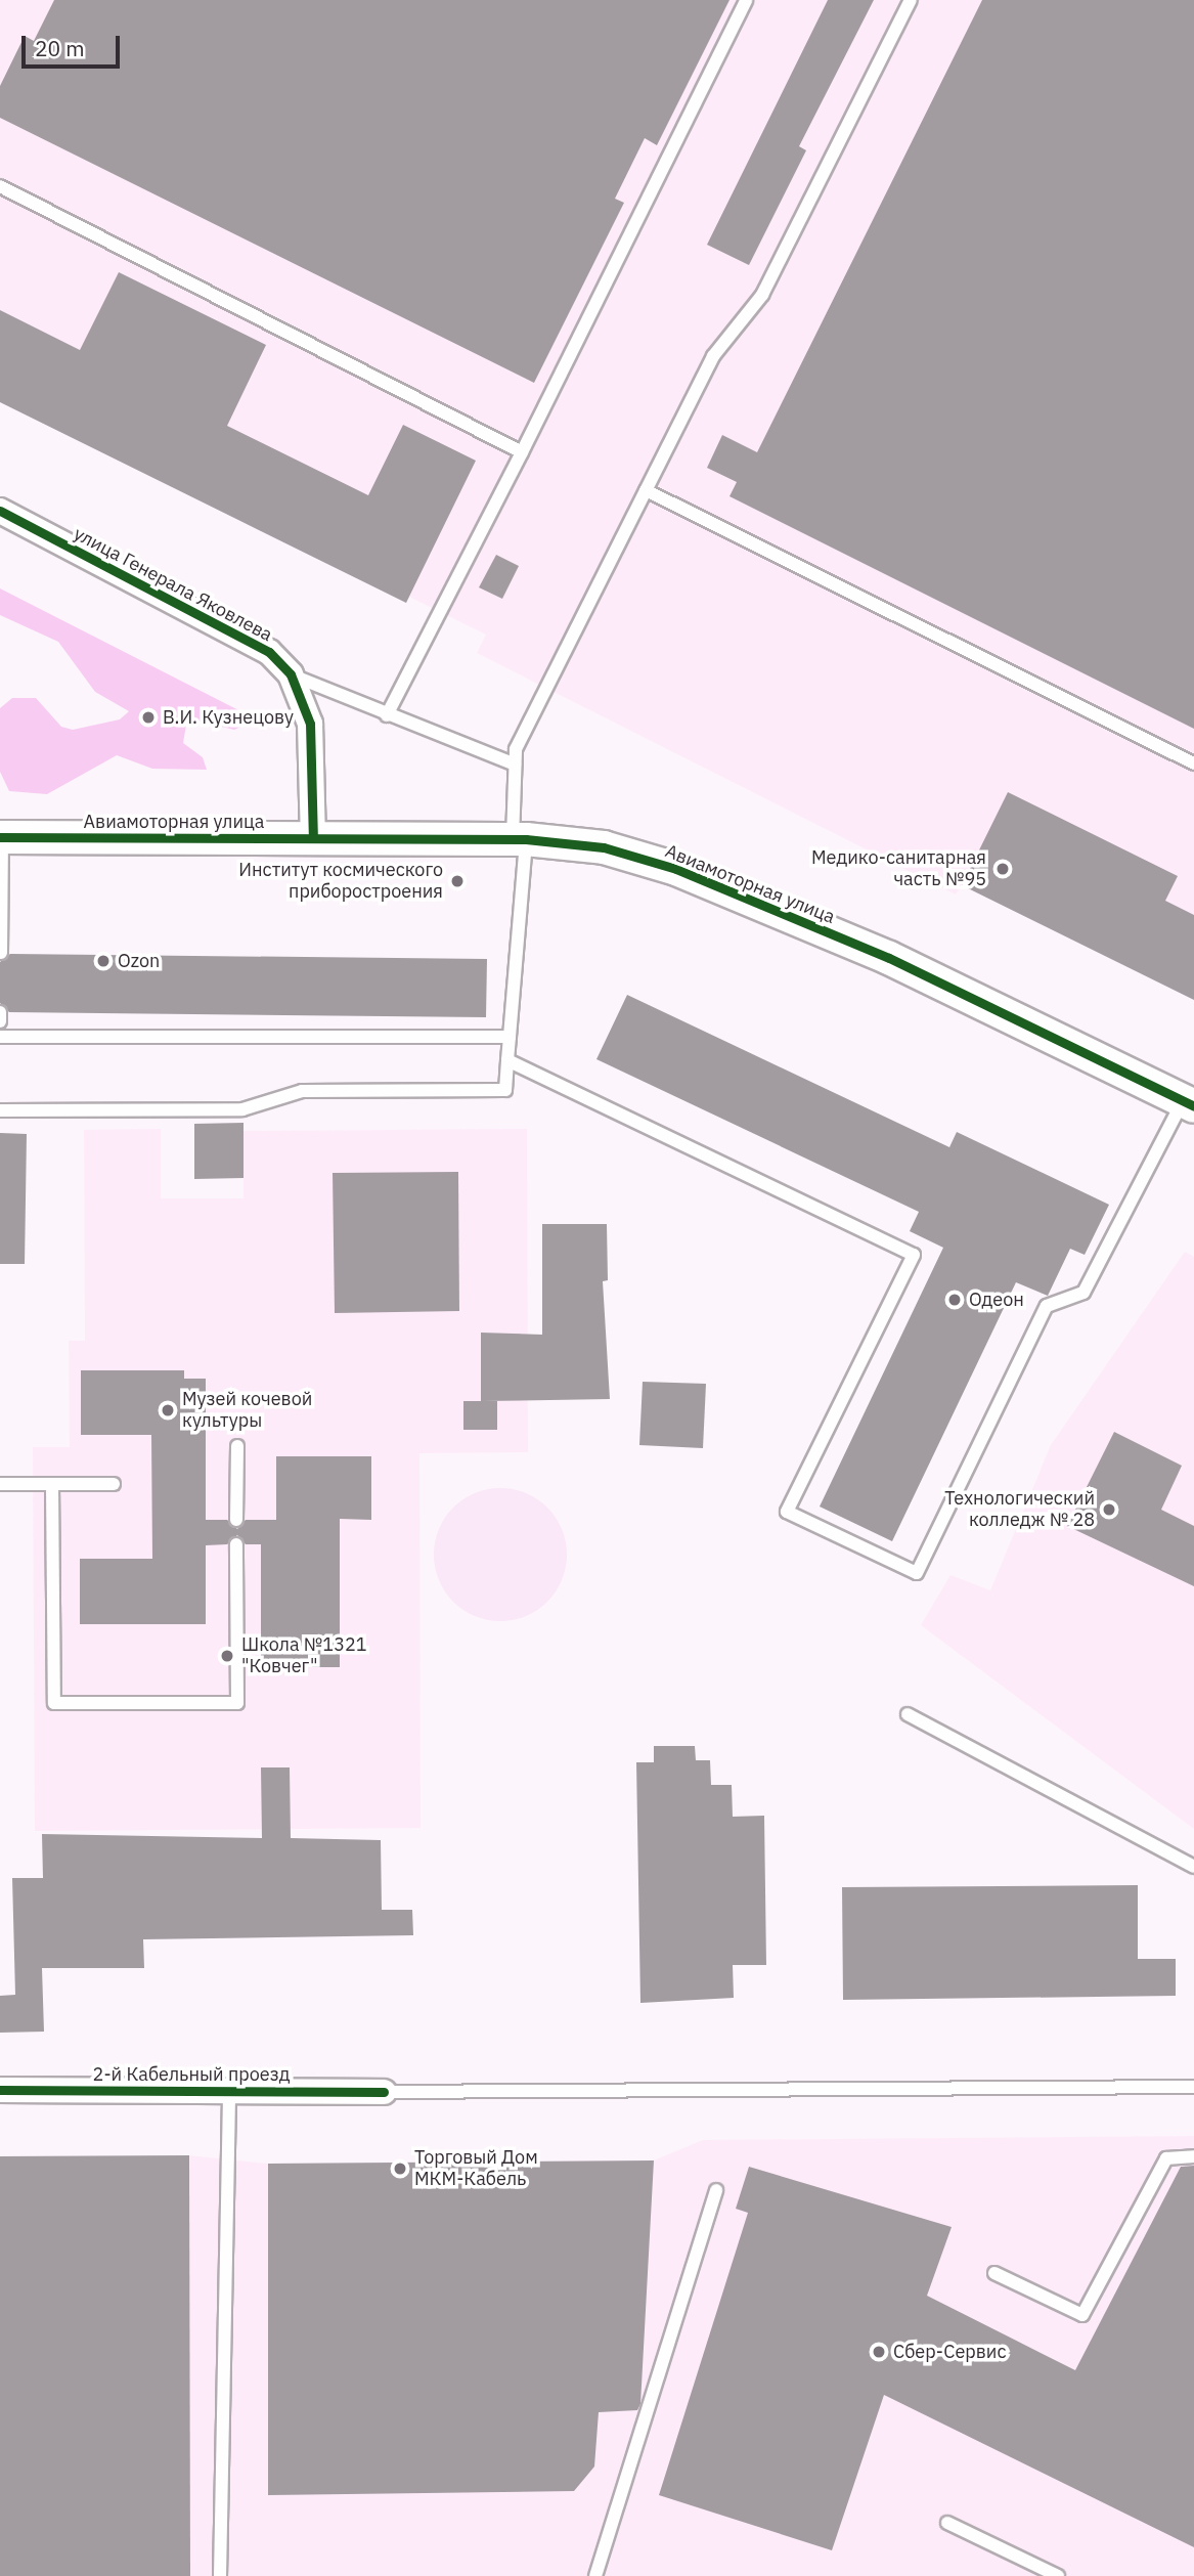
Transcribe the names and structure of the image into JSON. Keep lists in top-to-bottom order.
{
  "streets": {
    "street": ["улица Генерала Яковлева", "Авиамоторная улица", "2-й Кабельный проезд"]
  },
  "crossings": [
    ["улица Генерала Яковлева", "Авиамоторная улица"]
  ],
  "places": [
    "В.И. Кузнецову",
    "Медико-санитарная часть №95",
    "Институт космического приборостроения",
    "Ozon",
    "Одеон",
    "Музей кочевой культуры",
    "Технологический колледж № 28",
    "Школа №1321 \"Ковчег\"",
    "Торговый Дом МКМ-Кабель",
    "Сбер-Сервис"
  ],
  "scale_bar": "20 m"
}
